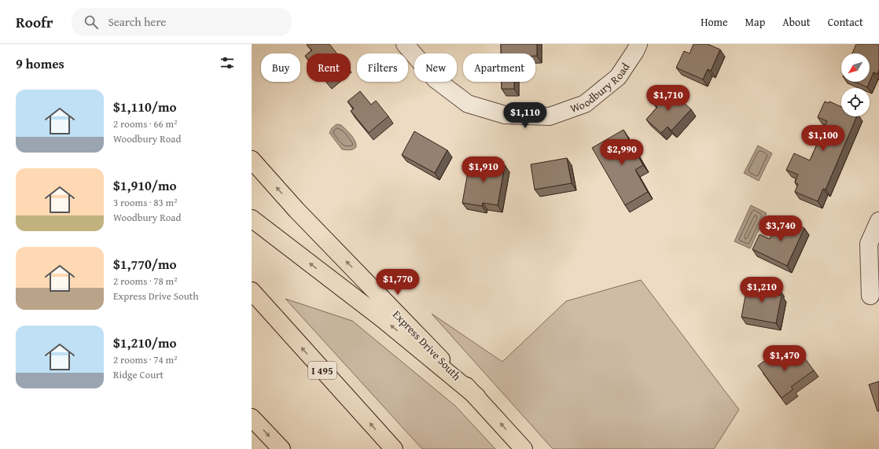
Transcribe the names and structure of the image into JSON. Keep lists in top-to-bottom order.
{
  "streets": {
    "main road": ["Express Drive South", "I 495"],
    "street": ["Woodbury Road"]
  },
  "north": "bottom left",
  "page": {
    "header": "Roofr",
    "search": "Search here",
    "nav": [
      "Home",
      "Map",
      "About",
      "Contact"
    ],
    "heading": "9 homes",
    "chip": [
      "Buy",
      "Rent",
      "Filters",
      "New",
      "Apartment"
    ],
    "list": [
      {
        "name": "$1,110/mo",
        "note": "2 rooms · 66 m² · Woodbury Road"
      },
      {
        "name": "$1,910/mo",
        "note": "3 rooms · 83 m² · Woodbury Road"
      },
      {
        "name": "$1,770/mo",
        "note": "2 rooms · 78 m² · Express Drive South"
      },
      {
        "name": "$1,210/mo",
        "note": "2 rooms · 74 m² · Ridge Court"
      }
    ],
    "price": [
      "$1,710",
      "$1,110",
      "$1,100",
      "$2,990",
      "$1,910",
      "$3,740",
      "$1,770",
      "$1,210",
      "$1,470"
    ]
  }
}
